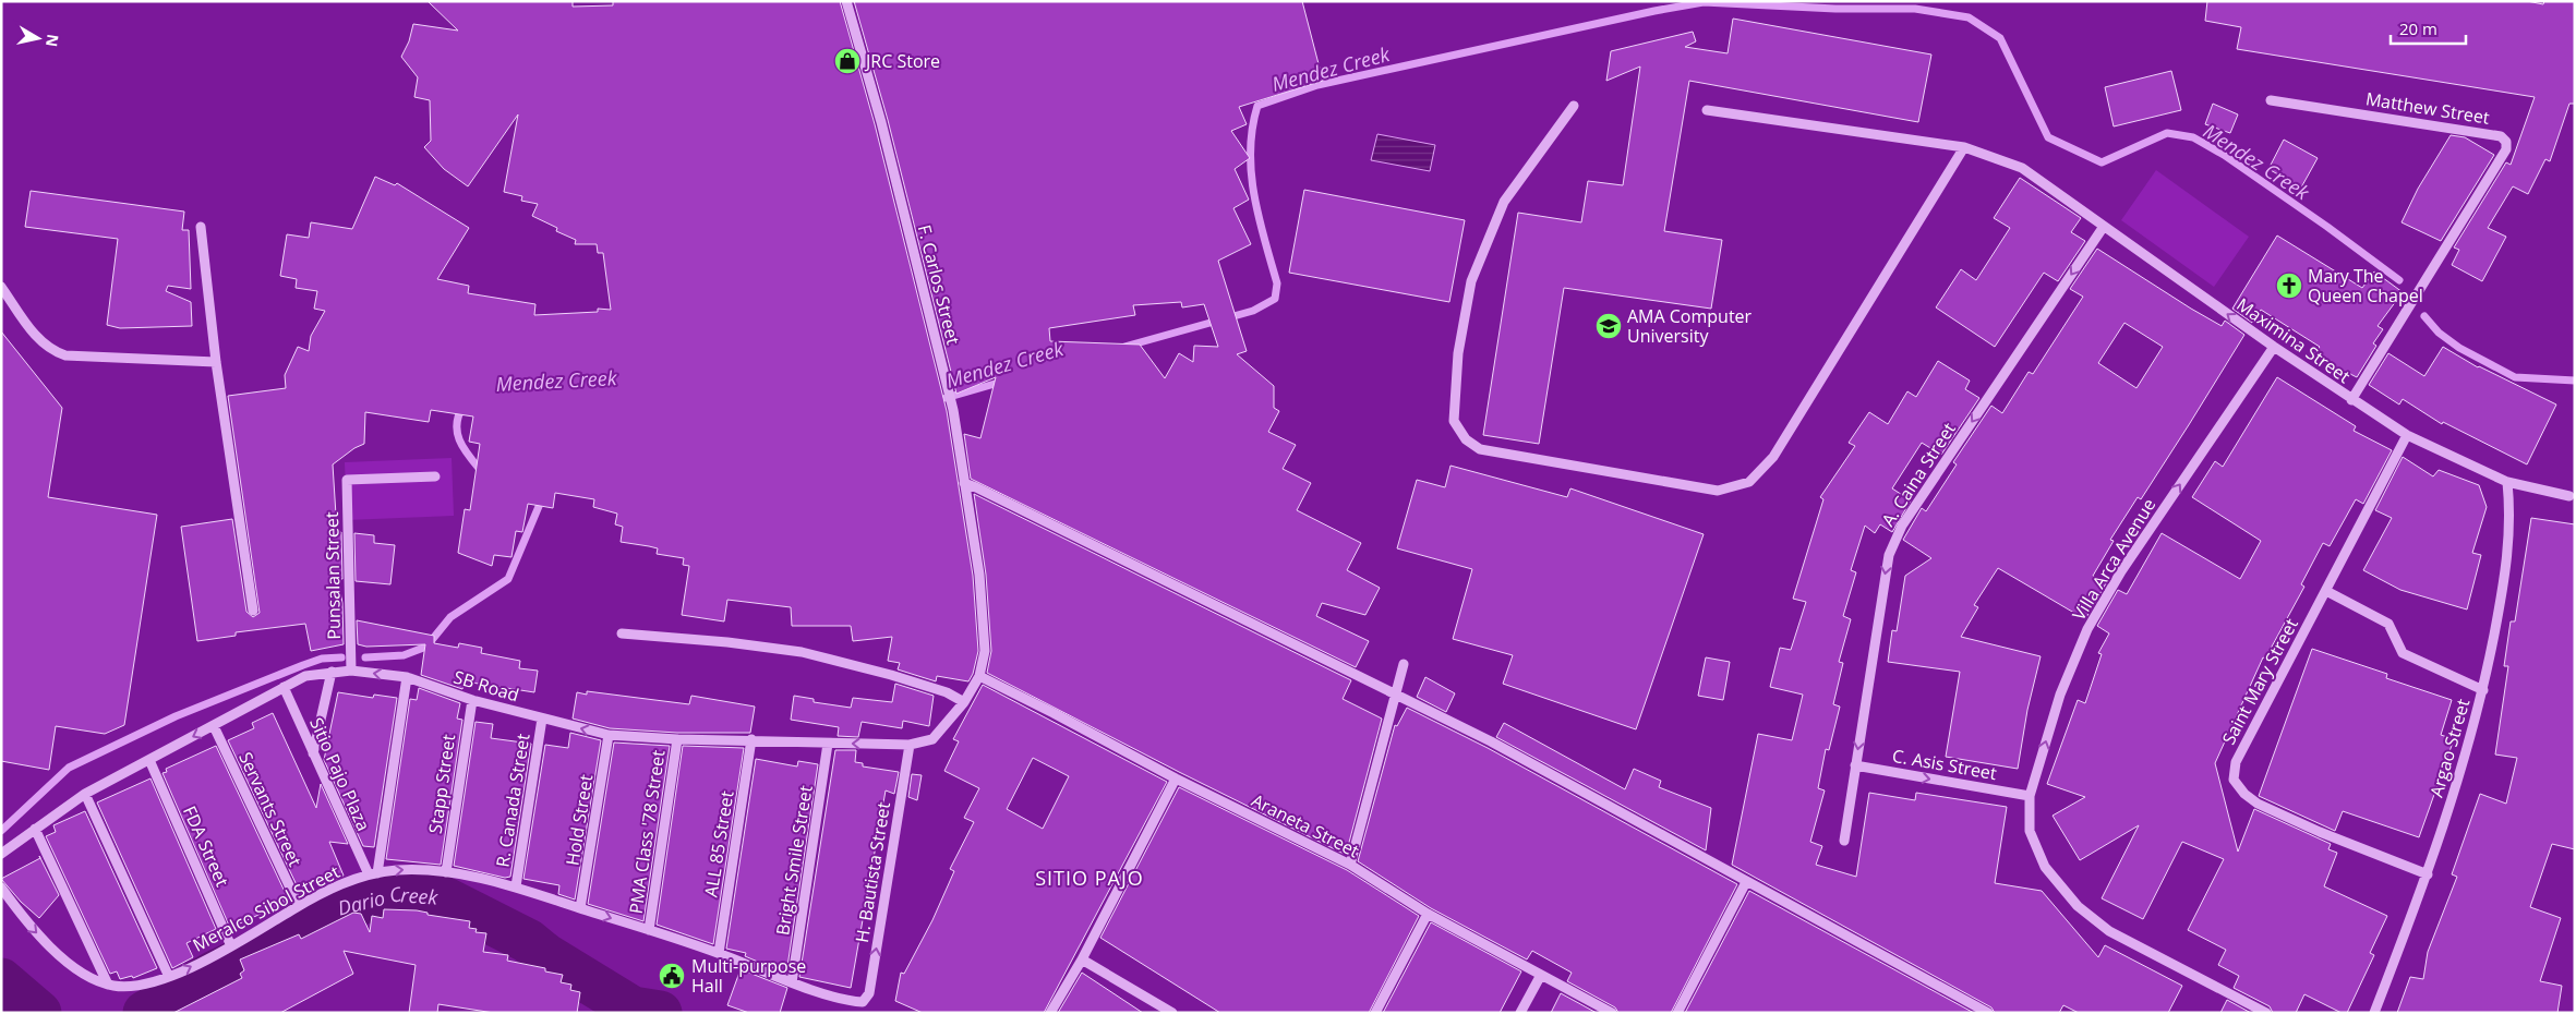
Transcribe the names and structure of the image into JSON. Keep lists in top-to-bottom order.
{
  "streets": {
    "street": [
      "Matthew Street",
      "F. Carlos Street",
      "Maximina Street",
      "A. Caina Street",
      "Villa Arca Avenue",
      "Punsalan Street",
      "Saint Mary Street",
      "SB Road",
      "Argao Street",
      "C. Asis Street",
      "Sitio Pajo Plaza",
      "Stapp Street",
      "R. Canada Street",
      "Servants Street",
      "Hold Street",
      "Araneta Street",
      "PMA Class '78 Street",
      "ALL 85 Street",
      "FDA Street",
      "Bright Smile Street",
      "H. Bautista Street",
      "Meralco Sibol Street"
    ]
  },
  "crossings": [
    ["Matthew Street", "Maximina Street"],
    ["F. Carlos Street", "SB Road"],
    ["F. Carlos Street", "Araneta Street"],
    ["Maximina Street", "A. Caina Street"],
    ["Maximina Street", "Villa Arca Avenue"],
    ["Maximina Street", "Saint Mary Street"],
    ["Maximina Street", "Argao Street"],
    ["A. Caina Street", "C. Asis Street"],
    ["Villa Arca Avenue", "C. Asis Street"],
    ["Punsalan Street", "SB Road"],
    ["Saint Mary Street", "Argao Street"],
    ["SB Road", "Sitio Pajo Plaza"],
    ["SB Road", "Stapp Street"],
    ["SB Road", "R. Canada Street"],
    ["SB Road", "Servants Street"],
    ["SB Road", "Hold Street"],
    ["SB Road", "Araneta Street"],
    ["SB Road", "PMA Class '78 Street"],
    ["SB Road", "ALL 85 Street"],
    ["SB Road", "FDA Street"],
    ["SB Road", "Bright Smile Street"],
    ["SB Road", "H. Bautista Street"],
    ["Sitio Pajo Plaza", "Meralco Sibol Street"],
    ["Stapp Street", "Meralco Sibol Street"],
    ["R. Canada Street", "Meralco Sibol Street"],
    ["Servants Street", "Meralco Sibol Street"],
    ["Hold Street", "Meralco Sibol Street"],
    ["PMA Class '78 Street", "Meralco Sibol Street"],
    ["ALL 85 Street", "Meralco Sibol Street"],
    ["FDA Street", "Meralco Sibol Street"],
    ["Bright Smile Street", "Meralco Sibol Street"],
    ["H. Bautista Street", "Meralco Sibol Street"]
  ],
  "one_way": [
    "A. Caina Street",
    "Villa Arca Avenue",
    "C. Asis Street",
    "H. Bautista Street"
  ],
  "districts": ["SITIO PAJO"],
  "water": ["Mendez Creek", "Dario Creek"],
  "places": {
    "shop": ["JRC Store"],
    "church": ["Mary The Queen Chapel"],
    "school or university": ["AMA Computer University"],
    "public building": ["Multi-purpose Hall"]
  },
  "scale_bar": "20 m",
  "north": "right"
}
